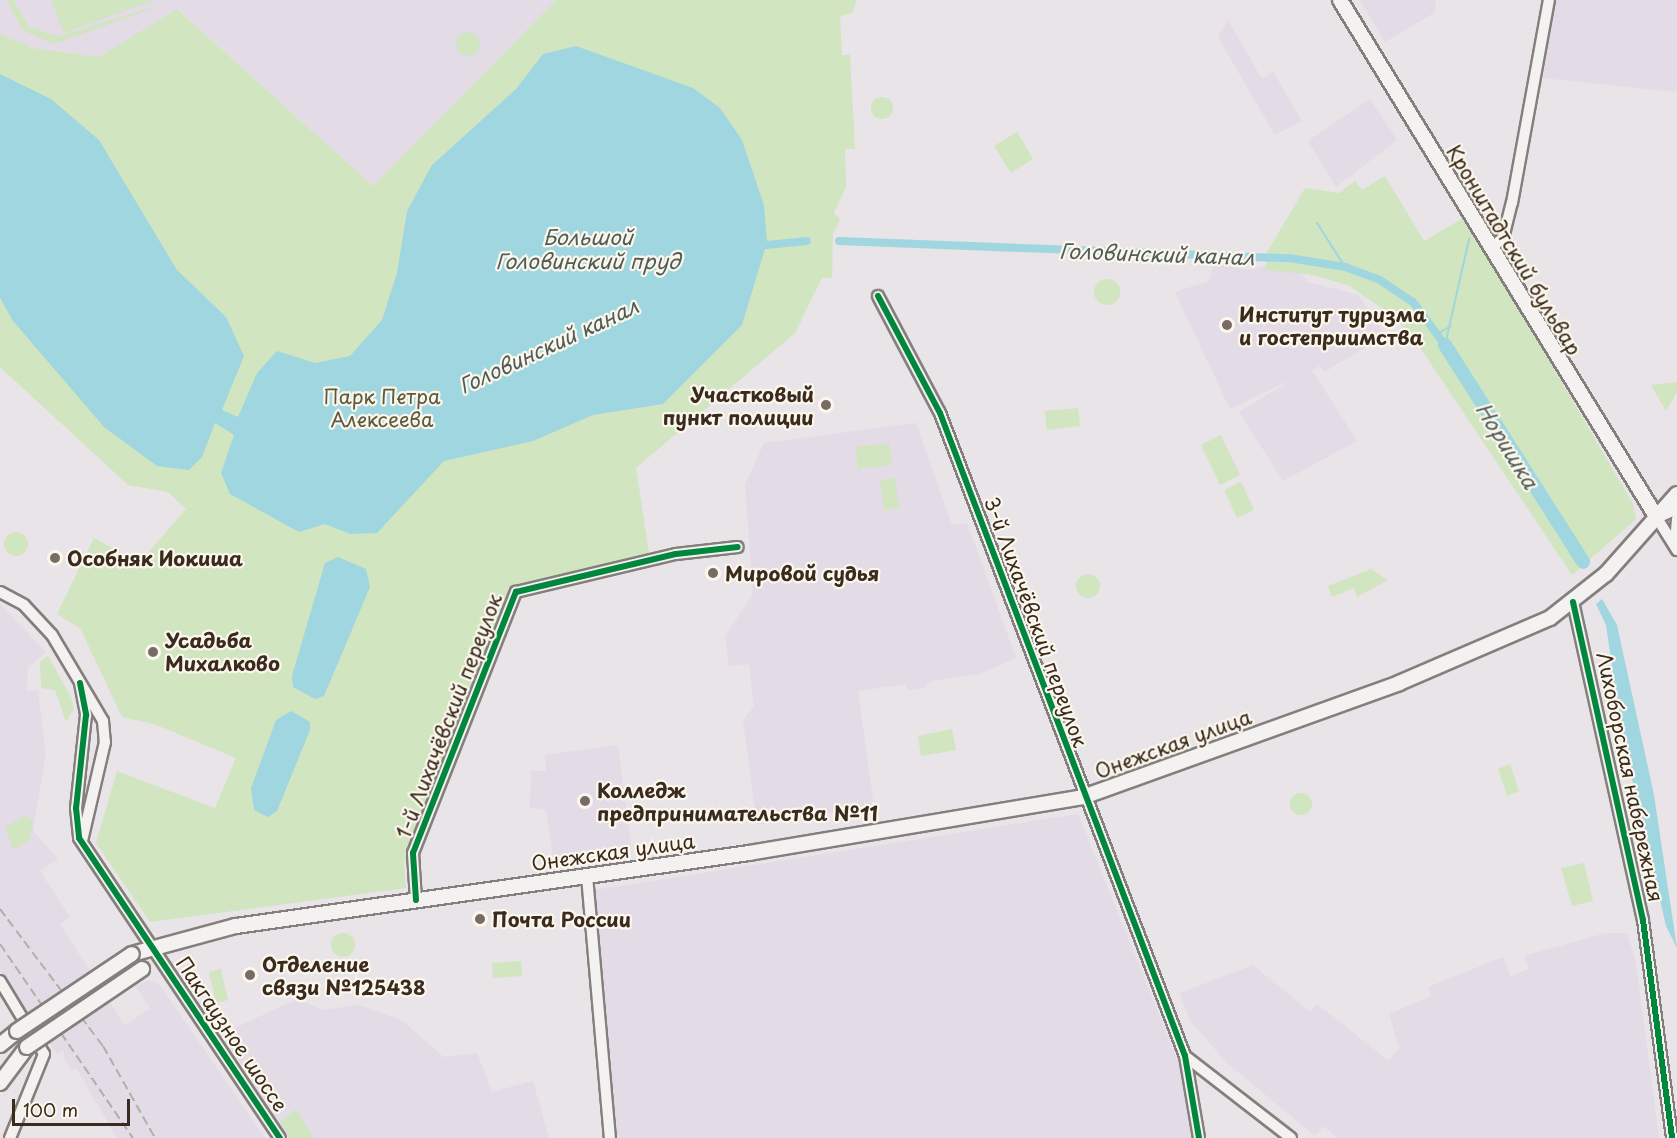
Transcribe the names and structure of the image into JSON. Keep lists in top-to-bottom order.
{
  "streets": {
    "main road": ["Кронштадтский бульвар", "Онежская улица"],
    "street": [
      "3-й Лихачёвский переулок",
      "1-й Лихачёвский переулок",
      "Лихоборская набережная",
      "Пакгаузное шоссе"
    ]
  },
  "crossings": [
    ["Кронштадтский бульвар", "Онежская улица"],
    ["3-й Лихачёвский переулок", "Онежская улица"],
    ["1-й Лихачёвский переулок", "Онежская улица"],
    ["Онежская улица", "Лихоборская набережная"],
    ["Онежская улица", "Пакгаузное шоссе"]
  ],
  "water": ["Большой Головинский пруд", "Головинский канал", "Норишка"],
  "parks": ["Парк Петра Алексеева"],
  "places": [
    "Институт туризма и гостеприимства",
    "Участковый пункт полиции",
    "Особняк Иокиша",
    "Мировой судья",
    "Усадьба Михалково",
    "Колледж предпринимательства №11",
    "Почта России",
    "Отделение связи №125438"
  ],
  "scale_bar": "100 m"
}
